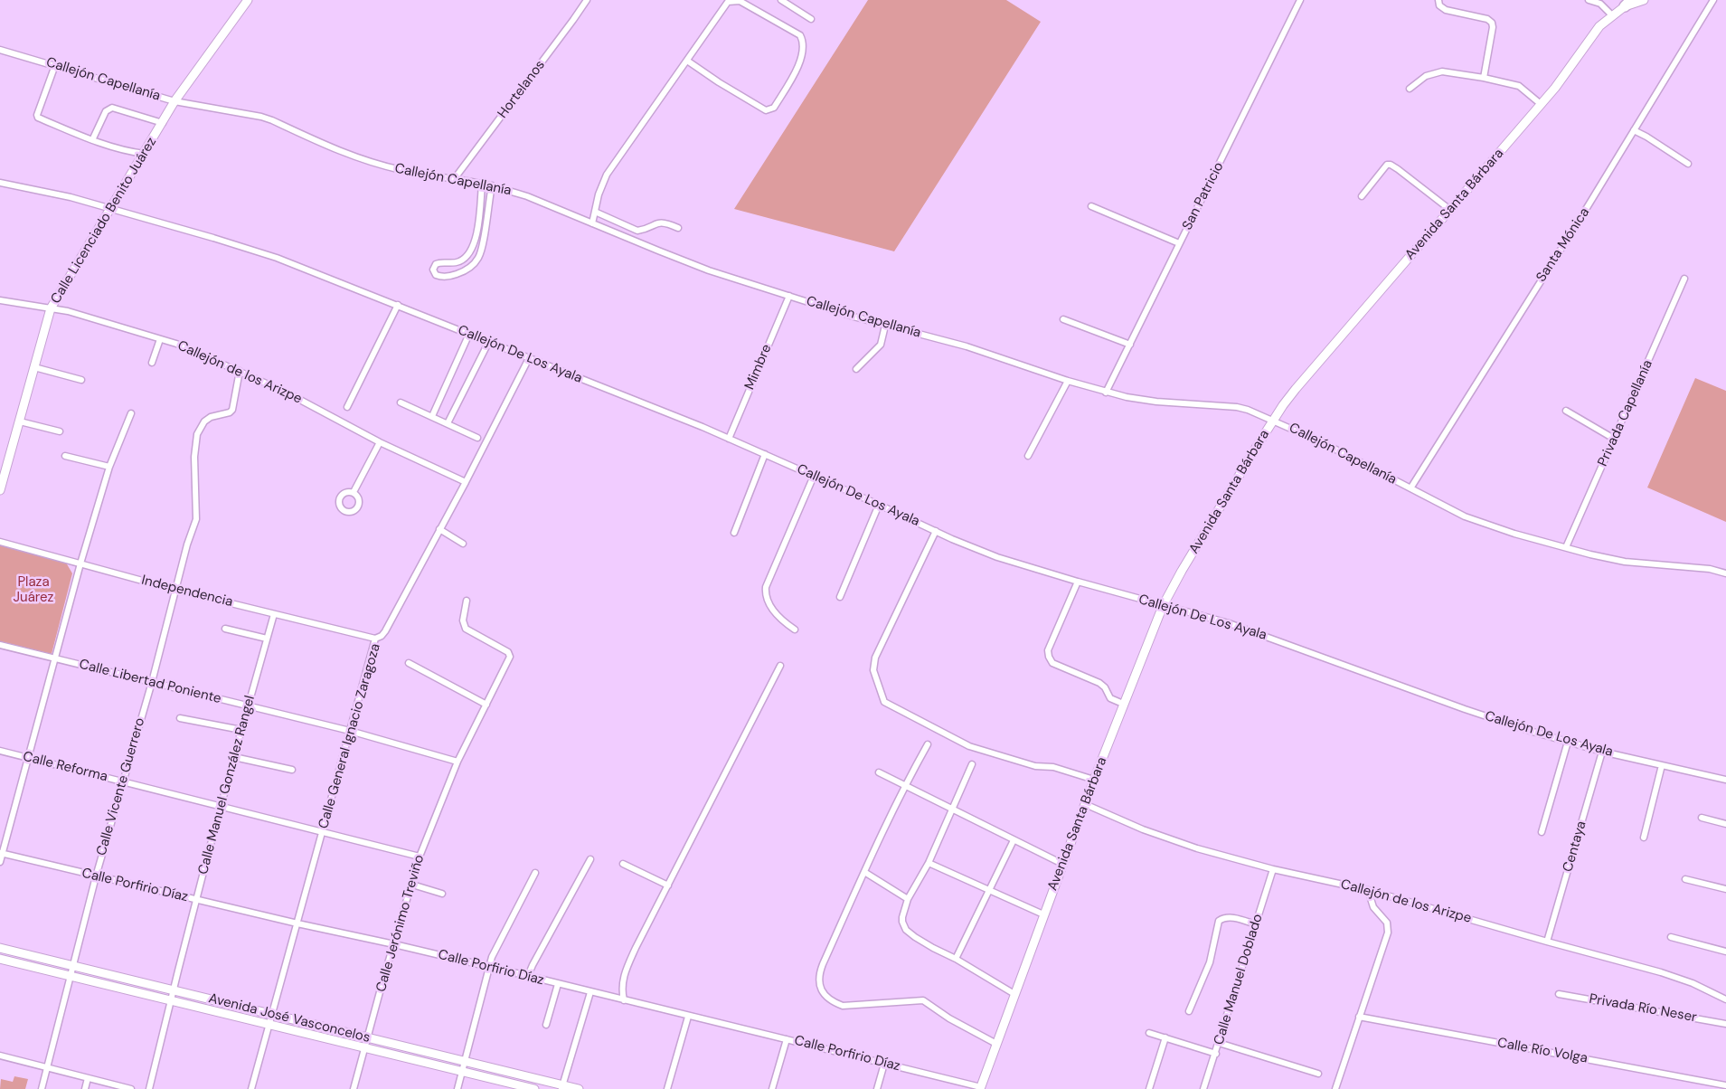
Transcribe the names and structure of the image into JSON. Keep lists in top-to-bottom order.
{
  "streets": {
    "street": [
      "Callejón Capellanía",
      "Hortelanos",
      "San Patricio",
      "Avenida Santa Bárbara",
      "Calle Licenciado Benito Juárez",
      "Santa Mónica",
      "Callejón De Los Ayala",
      "Mimbre",
      "Callejón de los Arizpe",
      "Privada Capellanía",
      "Independencia",
      "Calle Libertad Poniente",
      "Calle General Ignacio Zaragoza",
      "Calle Reforma",
      "Calle Manuel González Rangel",
      "Calle Vicente Guerrero",
      "Centaya",
      "Calle Porfirio Díaz",
      "Calle Jerónimo Treviño",
      "Calle Manuel Doblado",
      "Privada Río Neser",
      "Avenida José Vasconcelos",
      "Calle Río Volga"
    ]
  },
  "crossings": [
    ["Callejón Capellanía", "Hortelanos"],
    ["Callejón Capellanía", "San Patricio"],
    ["Callejón Capellanía", "Avenida Santa Bárbara"],
    ["Callejón Capellanía", "Calle Licenciado Benito Juárez"],
    ["Callejón Capellanía", "Santa Mónica"],
    ["Callejón Capellanía", "Mimbre"],
    ["Callejón Capellanía", "Privada Capellanía"],
    ["Avenida Santa Bárbara", "Callejón De Los Ayala"],
    ["Avenida Santa Bárbara", "Callejón de los Arizpe"],
    ["Avenida Santa Bárbara", "Calle Porfirio Díaz"],
    ["Calle Licenciado Benito Juárez", "Callejón De Los Ayala"],
    ["Calle Licenciado Benito Juárez", "Callejón de los Arizpe"],
    ["Callejón De Los Ayala", "Mimbre"],
    ["Callejón De Los Ayala", "Calle General Ignacio Zaragoza"],
    ["Callejón De Los Ayala", "Centaya"],
    ["Callejón de los Arizpe", "Calle General Ignacio Zaragoza"],
    ["Callejón de los Arizpe", "Calle Vicente Guerrero"],
    ["Callejón de los Arizpe", "Centaya"],
    ["Callejón de los Arizpe", "Calle Manuel Doblado"],
    ["Independencia", "Calle General Ignacio Zaragoza"],
    ["Independencia", "Calle Manuel González Rangel"],
    ["Independencia", "Calle Vicente Guerrero"],
    ["Calle Libertad Poniente", "Calle General Ignacio Zaragoza"],
    ["Calle Libertad Poniente", "Calle Manuel González Rangel"],
    ["Calle Libertad Poniente", "Calle Vicente Guerrero"],
    ["Calle Libertad Poniente", "Calle Jerónimo Treviño"],
    ["Calle General Ignacio Zaragoza", "Calle Reforma"],
    ["Calle General Ignacio Zaragoza", "Calle Porfirio Díaz"],
    ["Calle General Ignacio Zaragoza", "Avenida José Vasconcelos"],
    ["Calle Reforma", "Calle Manuel González Rangel"],
    ["Calle Reforma", "Calle Vicente Guerrero"],
    ["Calle Reforma", "Calle Jerónimo Treviño"],
    ["Calle Manuel González Rangel", "Calle Porfirio Díaz"],
    ["Calle Manuel González Rangel", "Avenida José Vasconcelos"],
    ["Calle Vicente Guerrero", "Calle Porfirio Díaz"],
    ["Calle Vicente Guerrero", "Avenida José Vasconcelos"],
    ["Calle Porfirio Díaz", "Calle Jerónimo Treviño"],
    ["Calle Jerónimo Treviño", "Avenida José Vasconcelos"]
  ],
  "parks": ["Plaza Juárez"]
}
